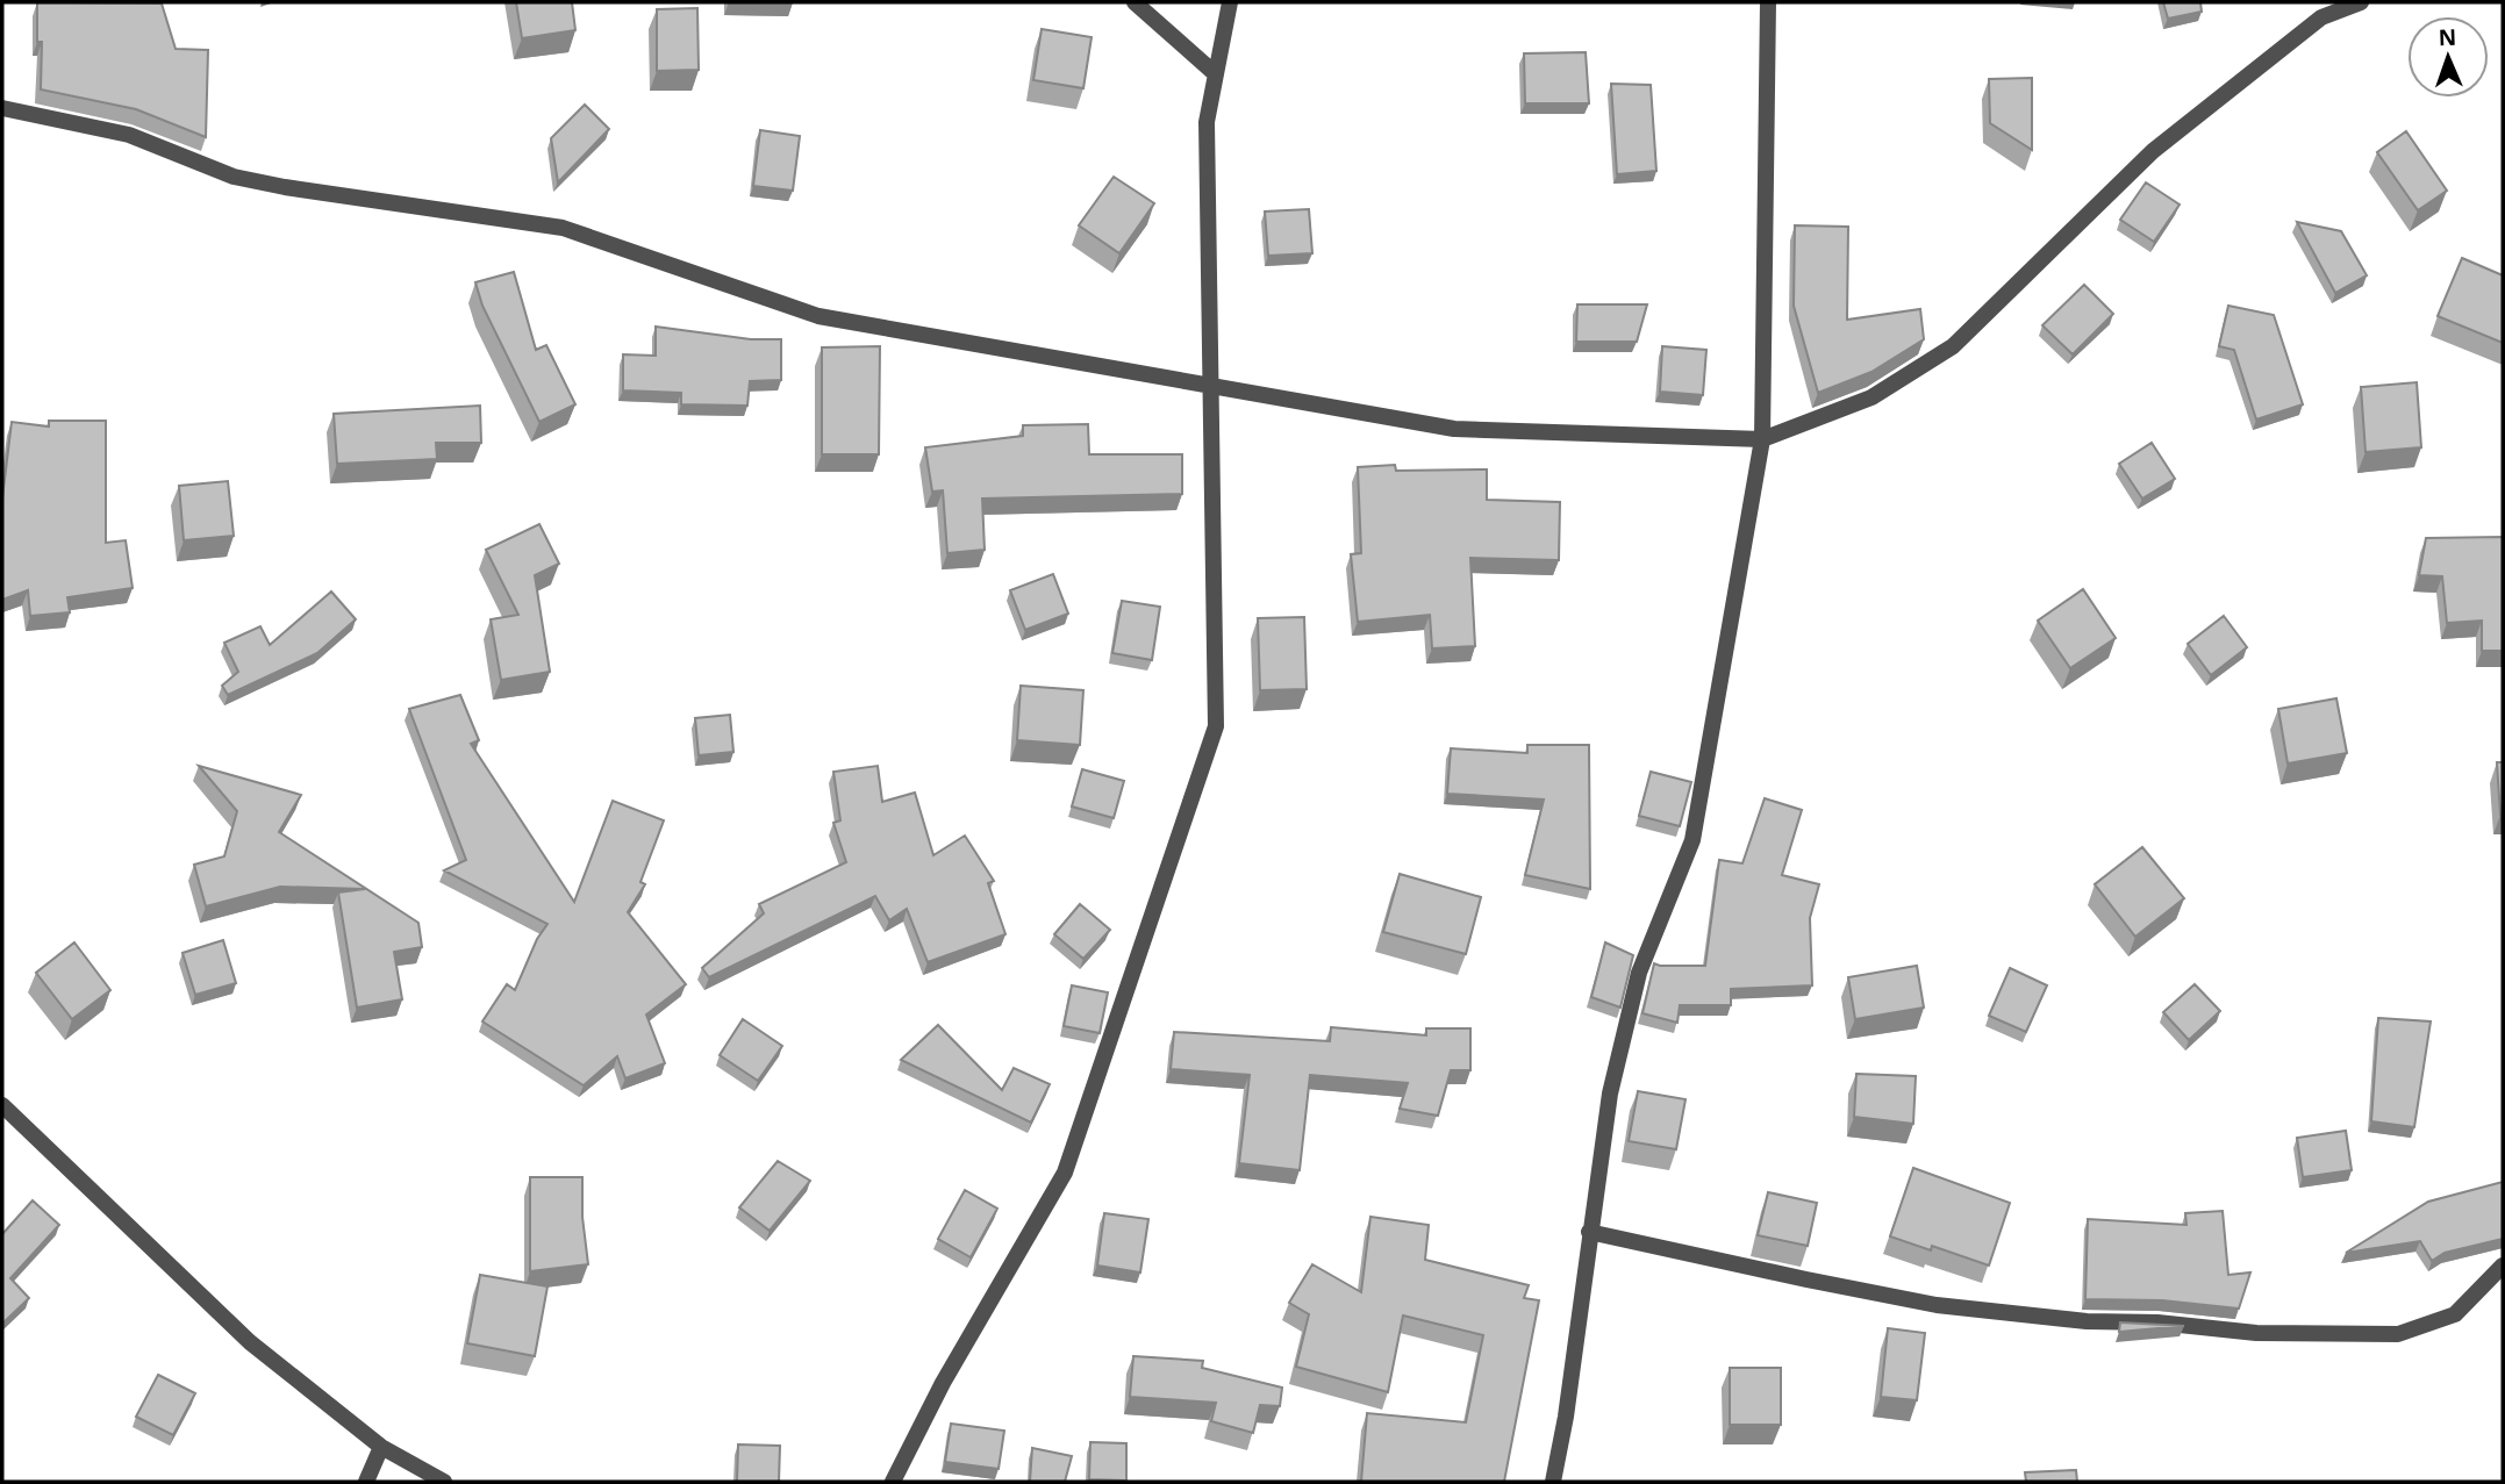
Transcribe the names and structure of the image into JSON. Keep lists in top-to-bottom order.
{
  "north": "top"
}
